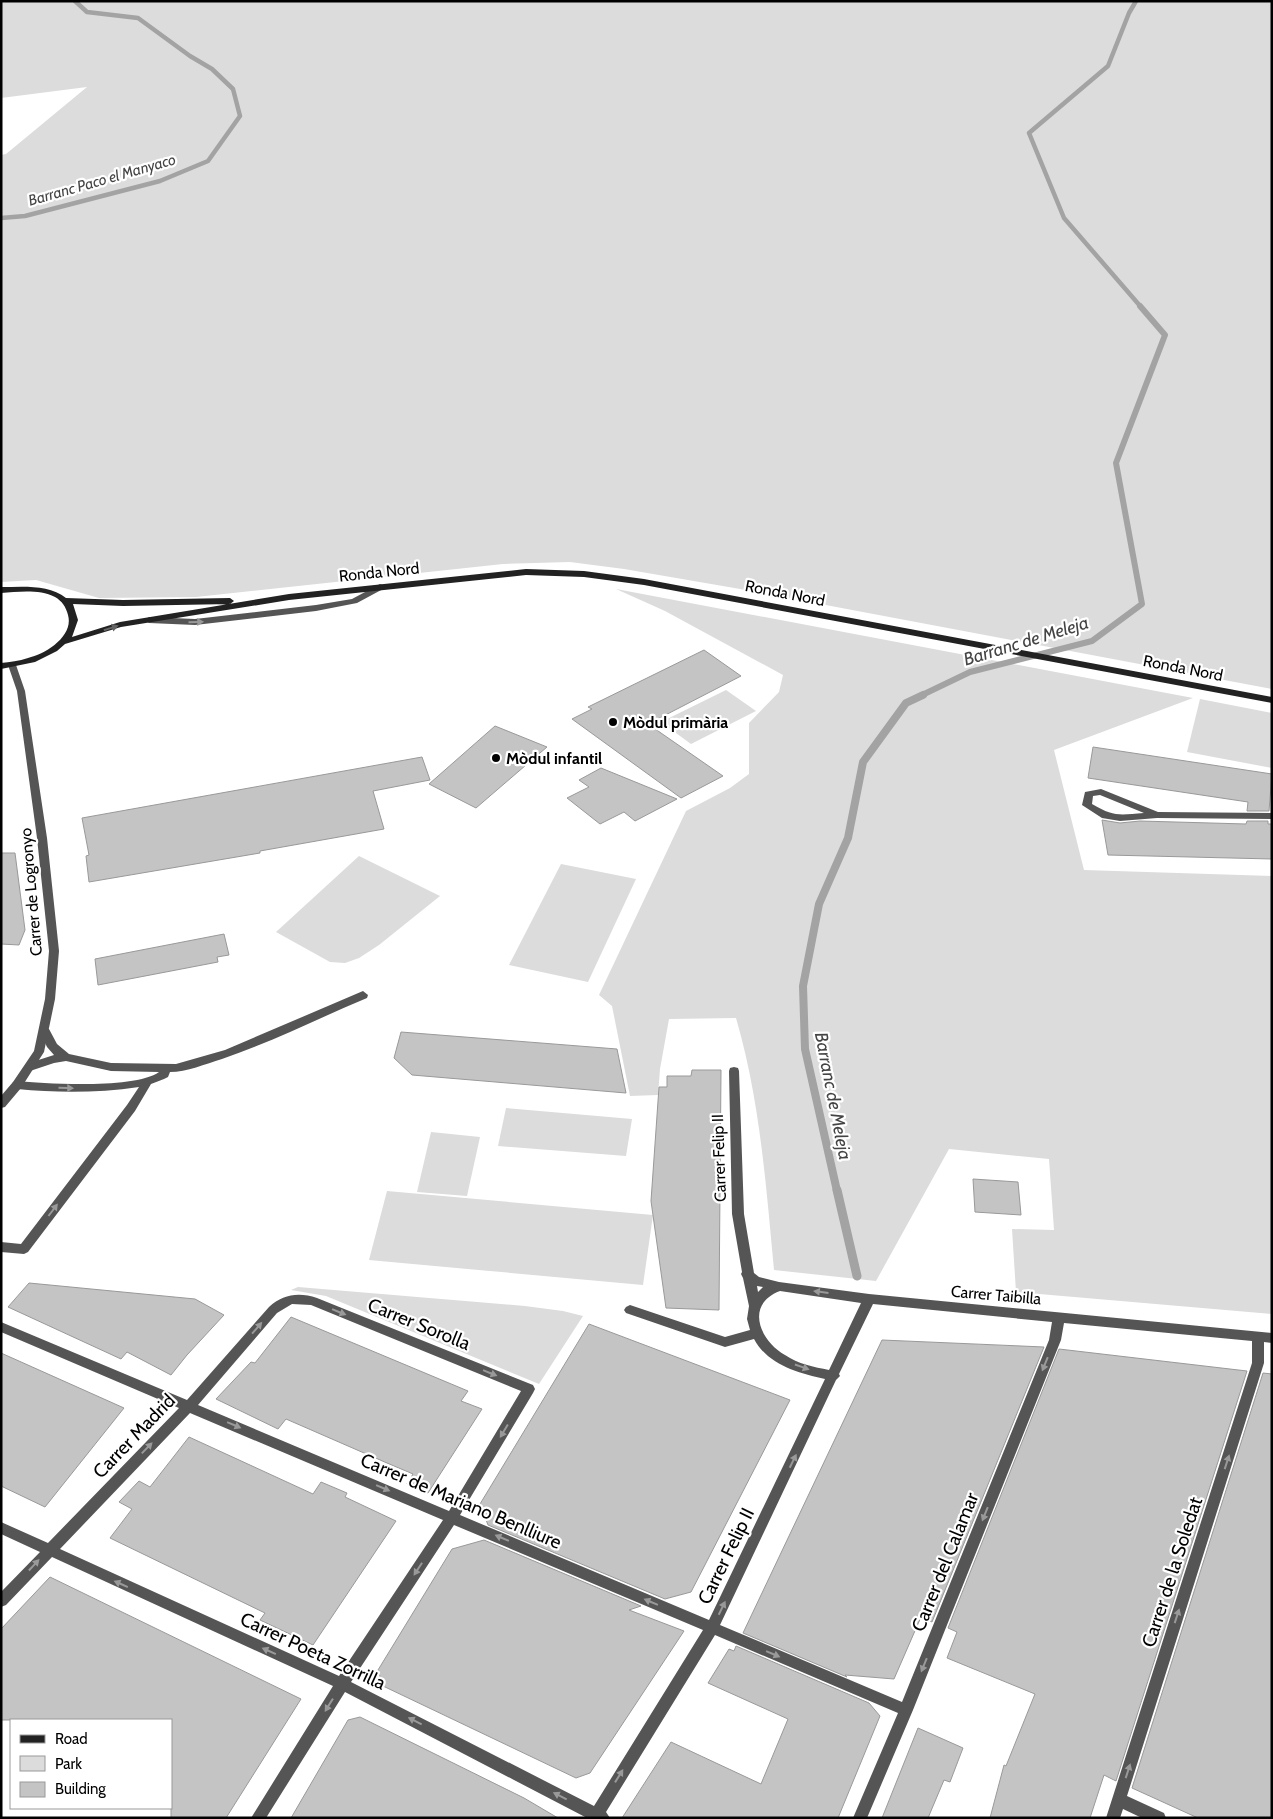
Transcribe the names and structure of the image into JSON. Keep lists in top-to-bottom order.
{
  "streets": {
    "main road": ["Ronda Nord"],
    "street": [
      "Carrer de Logronyo",
      "Carrer Felip II",
      "Carrer Taibilla",
      "Carrer Sorolla",
      "Carrer Madrid",
      "Carrer de Mariano Benlliure",
      "Carrer del Calamar",
      "Carrer de la Soledat",
      "Carrer Poeta Zorrilla"
    ]
  },
  "crossings": [
    ["Carrer Felip II", "Carrer Taibilla"],
    ["Carrer Felip II", "Carrer de Mariano Benlliure"],
    ["Carrer Felip II", "Carrer Poeta Zorrilla"],
    ["Carrer Taibilla", "Carrer del Calamar"],
    ["Carrer Taibilla", "Carrer de la Soledat"],
    ["Carrer Sorolla", "Carrer Madrid"],
    ["Carrer Sorolla", "Carrer de Mariano Benlliure"],
    ["Carrer Madrid", "Carrer de Mariano Benlliure"],
    ["Carrer Madrid", "Carrer Poeta Zorrilla"],
    ["Carrer de Mariano Benlliure", "Carrer del Calamar"]
  ],
  "one_way": [
    "Carrer Felip II",
    "Carrer Madrid",
    "Carrer del Calamar",
    "Carrer de la Soledat",
    "Carrer Poeta Zorrilla"
  ],
  "water": ["Barranc Paco el Manyaco", "Barranc de Meleja"],
  "places": ["Mòdul primària", "Mòdul infantil"],
  "legend": ["Road", "Park", "Building"]
}
